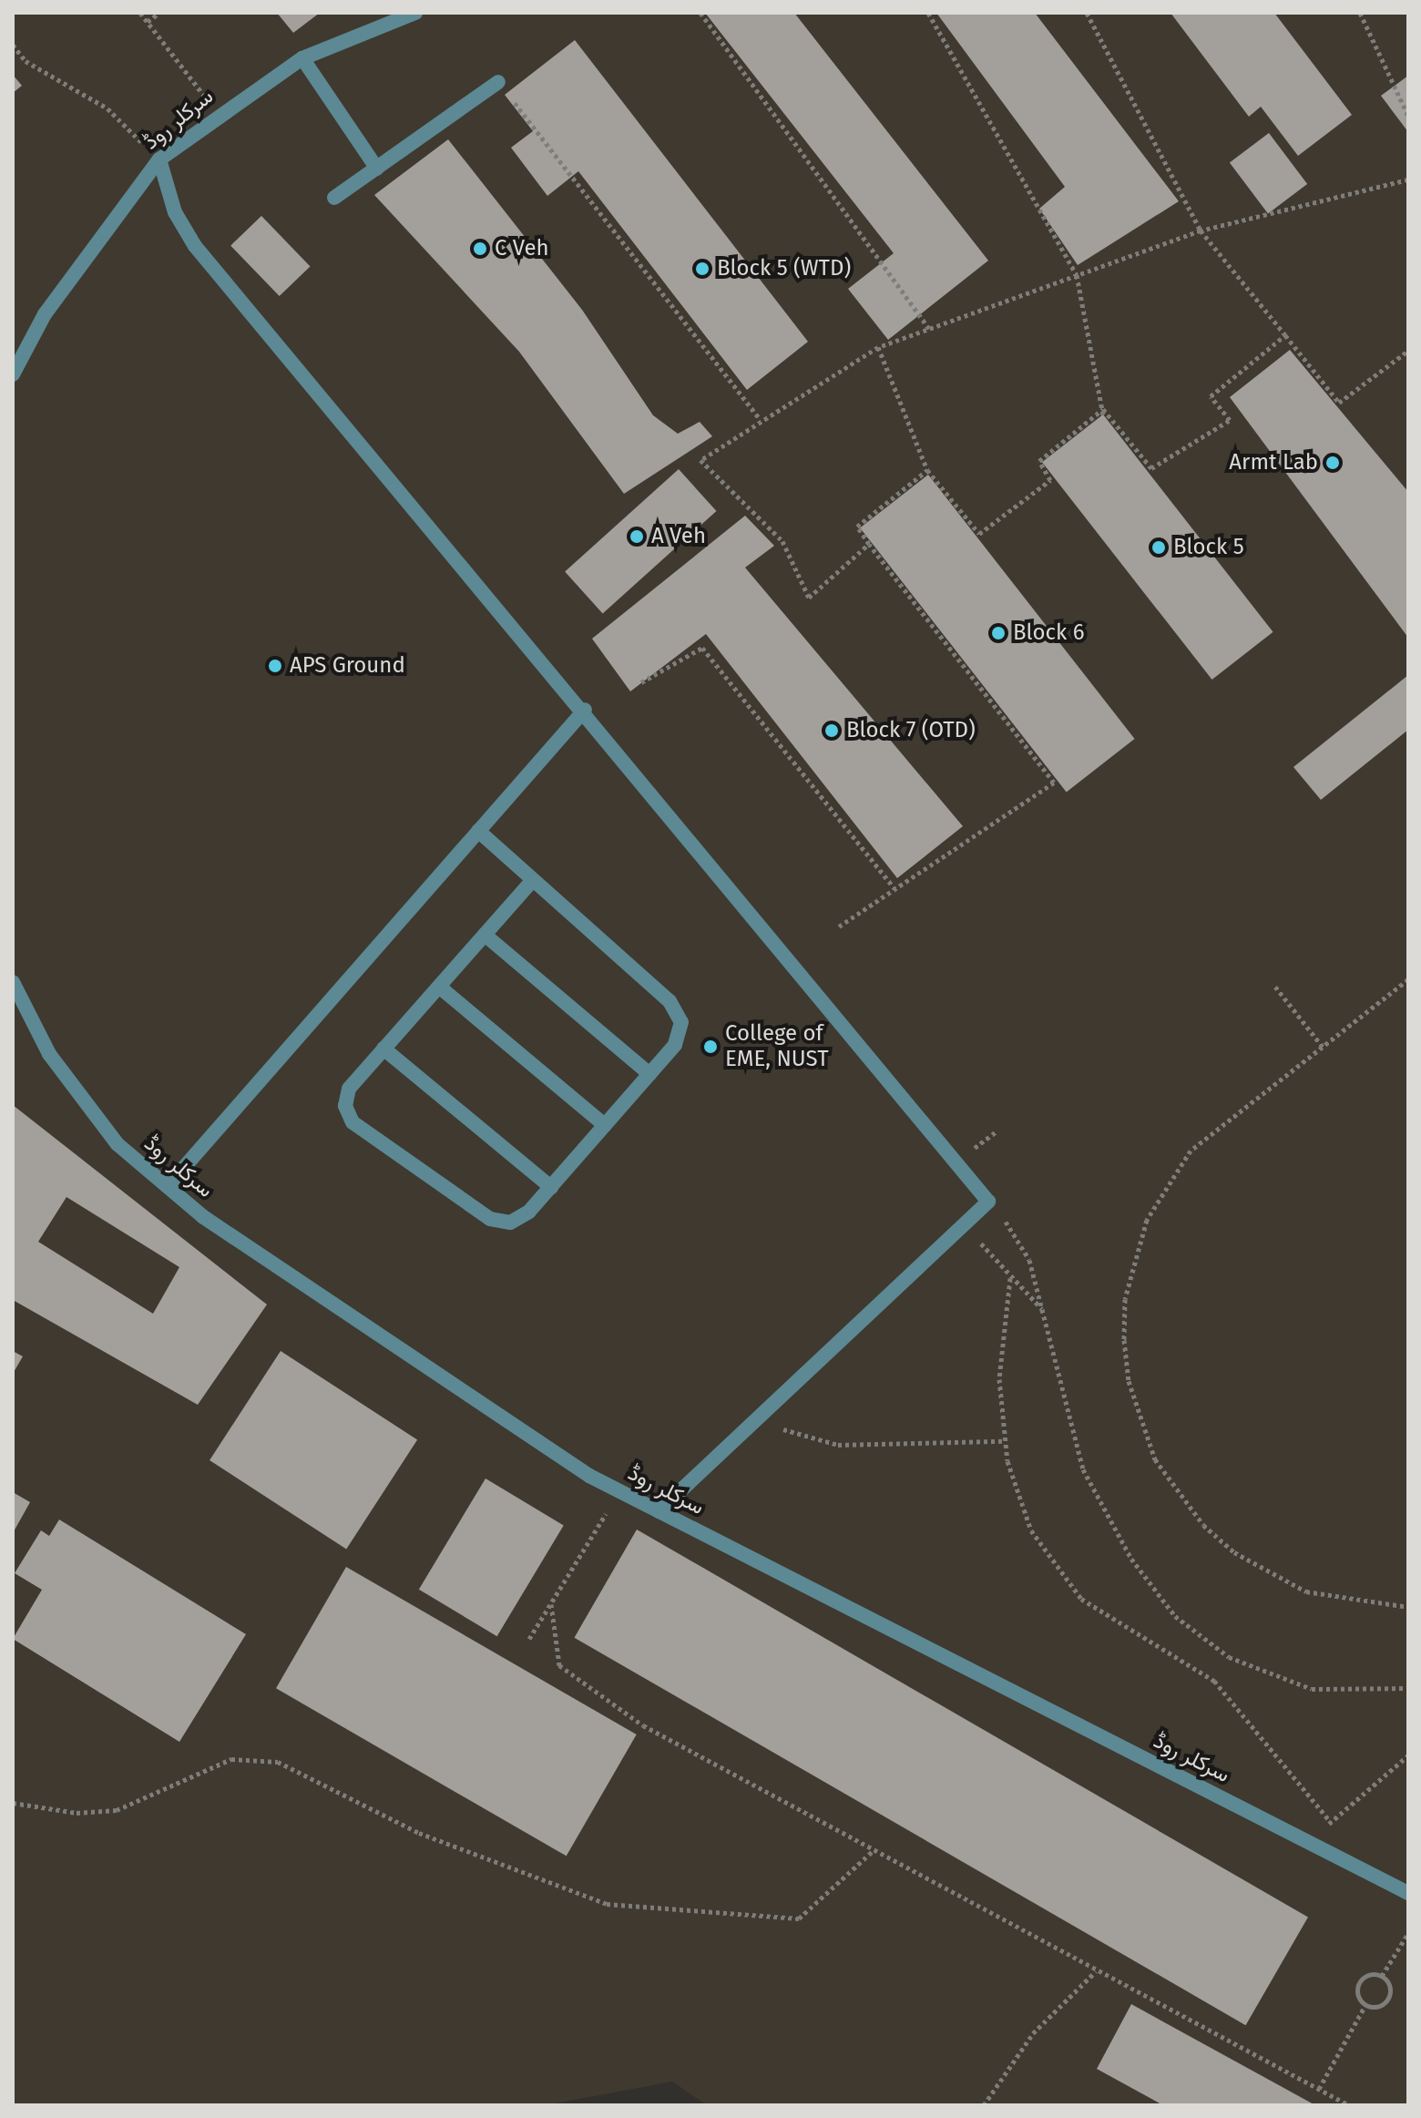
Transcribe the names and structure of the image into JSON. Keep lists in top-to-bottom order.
{
  "streets": {
    "street": ["سرکلر روڈ"]
  },
  "places": [
    "C Veh",
    "Block 5 (WTD)",
    "Armt Lab",
    "A Veh",
    "Block 5",
    "Block 6",
    "APS Ground",
    "Block 7 (OTD)",
    "College of EME, NUST"
  ]
}
